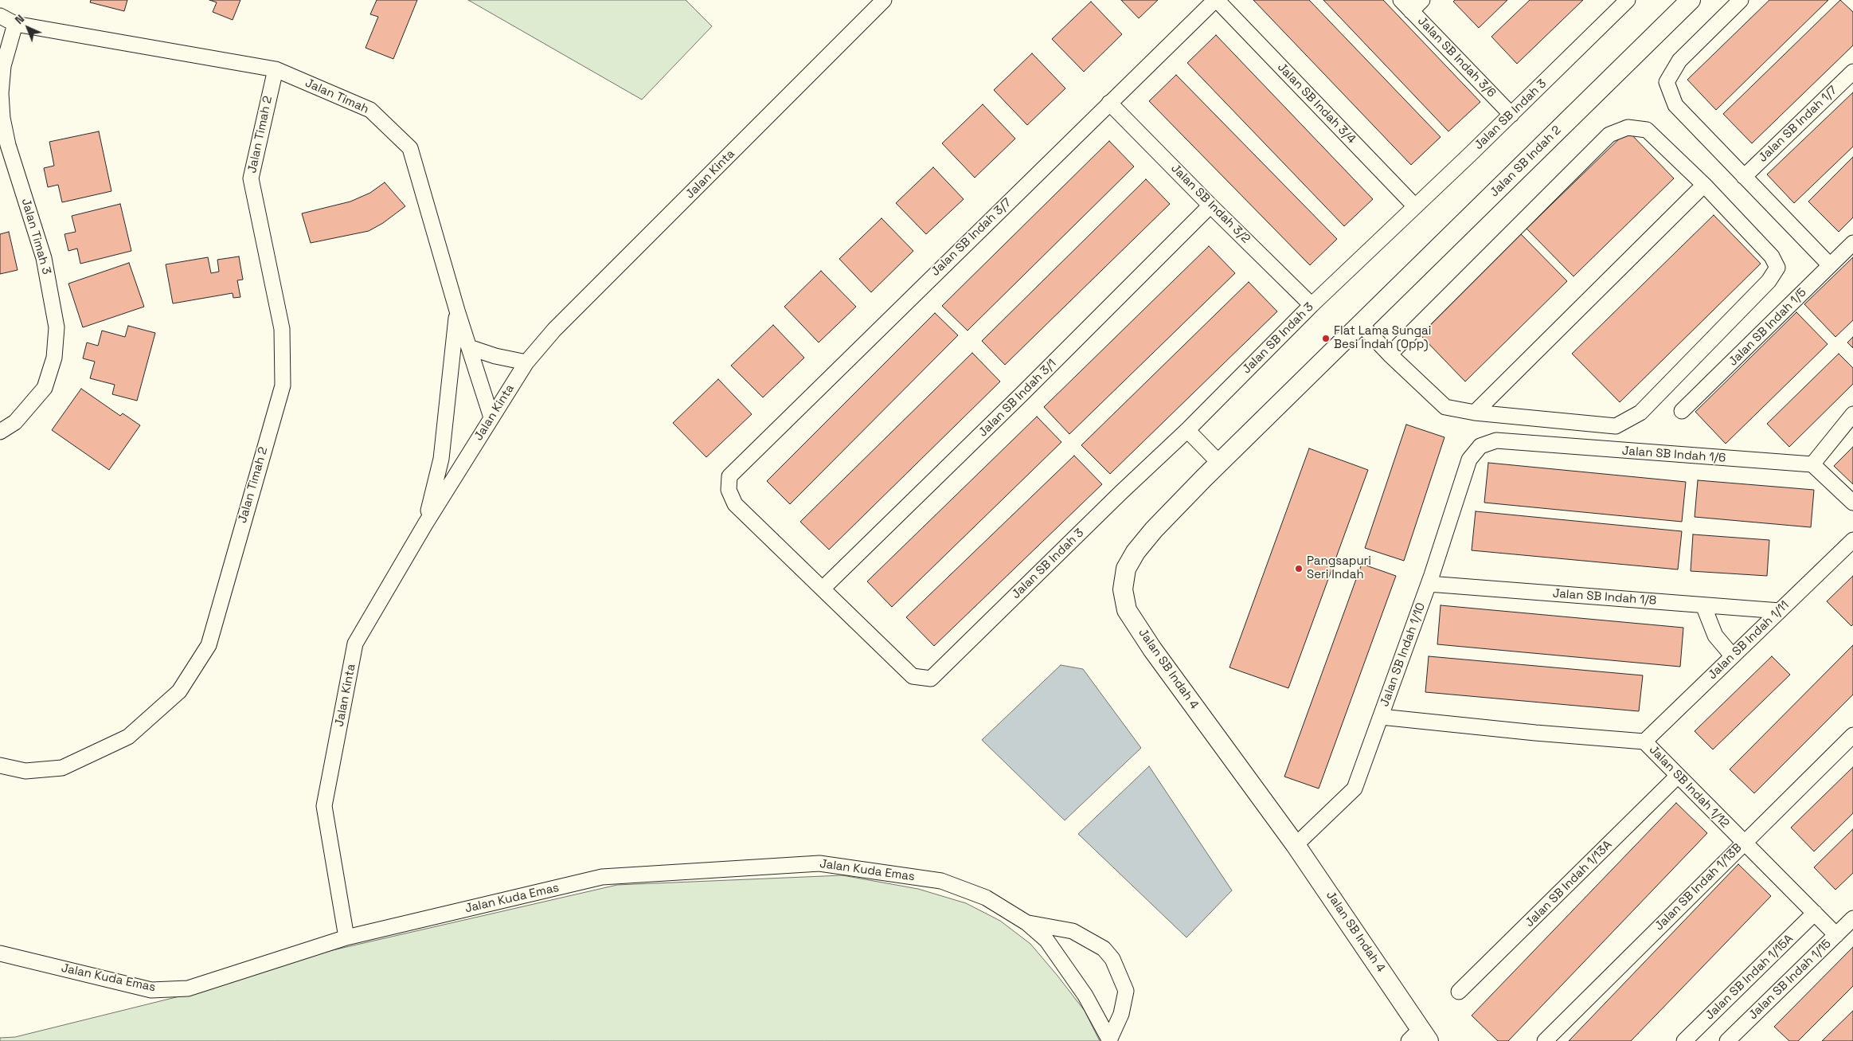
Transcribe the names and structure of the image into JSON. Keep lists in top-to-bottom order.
{
  "streets": {
    "street": [
      "Jalan SB Indah 3/6",
      "Jalan Timah",
      "Jalan SB Indah 3/4",
      "Jalan SB Indah 3",
      "Jalan SB Indah 1/7",
      "Jalan Timah 2",
      "Jalan SB Indah 2",
      "Jalan Kinta",
      "Jalan SB Indah 3/2",
      "Jalan Timah 3",
      "Jalan SB Indah 3/7",
      "Jalan SB Indah 1/5",
      "Jalan SB Indah 3/1",
      "Jalan SB Indah 1/6",
      "Jalan SB Indah 1/8",
      "Jalan SB Indah 1/11",
      "Jalan SB Indah 1/10",
      "Jalan SB Indah 4",
      "Jalan SB Indah 1/12",
      "Jalan Kuda Emas",
      "Jalan SB Indah 1/13A",
      "Jalan SB Indah 1/13B",
      "Jalan SB Indah 1/15A",
      "Jalan SB Indah 1/15"
    ]
  },
  "crossings": [
    ["Jalan SB Indah 3/6", "Jalan SB Indah 3"],
    ["Jalan Timah", "Jalan Timah 2"],
    ["Jalan Timah", "Jalan Kinta"],
    ["Jalan Timah", "Jalan Timah 3"],
    ["Jalan SB Indah 3/4", "Jalan SB Indah 3"],
    ["Jalan SB Indah 3/4", "Jalan SB Indah 3/7"],
    ["Jalan SB Indah 3", "Jalan SB Indah 3/2"],
    ["Jalan SB Indah 3", "Jalan SB Indah 3/7"],
    ["Jalan SB Indah 3", "Jalan SB Indah 3/1"],
    ["Jalan SB Indah 2", "Jalan SB Indah 4"],
    ["Jalan Kinta", "Jalan Kuda Emas"],
    ["Jalan SB Indah 3/2", "Jalan SB Indah 3/7"],
    ["Jalan SB Indah 3/2", "Jalan SB Indah 3/1"],
    ["Jalan SB Indah 3/7", "Jalan SB Indah 3/1"],
    ["Jalan SB Indah 1/6", "Jalan SB Indah 1/10"],
    ["Jalan SB Indah 1/8", "Jalan SB Indah 1/11"],
    ["Jalan SB Indah 1/8", "Jalan SB Indah 1/10"],
    ["Jalan SB Indah 1/11", "Jalan SB Indah 1/12"],
    ["Jalan SB Indah 1/10", "Jalan SB Indah 4"],
    ["Jalan SB Indah 1/10", "Jalan SB Indah 1/12"],
    ["Jalan SB Indah 1/12", "Jalan SB Indah 1/13A"],
    ["Jalan SB Indah 1/12", "Jalan SB Indah 1/13B"],
    ["Jalan SB Indah 1/12", "Jalan SB Indah 1/15A"],
    ["Jalan SB Indah 1/12", "Jalan SB Indah 1/15"]
  ],
  "places": ["Flat Lama Sungai Besi Indah (Opp)", "Pangsapuri Seri Indah"],
  "north": "top left"
}
